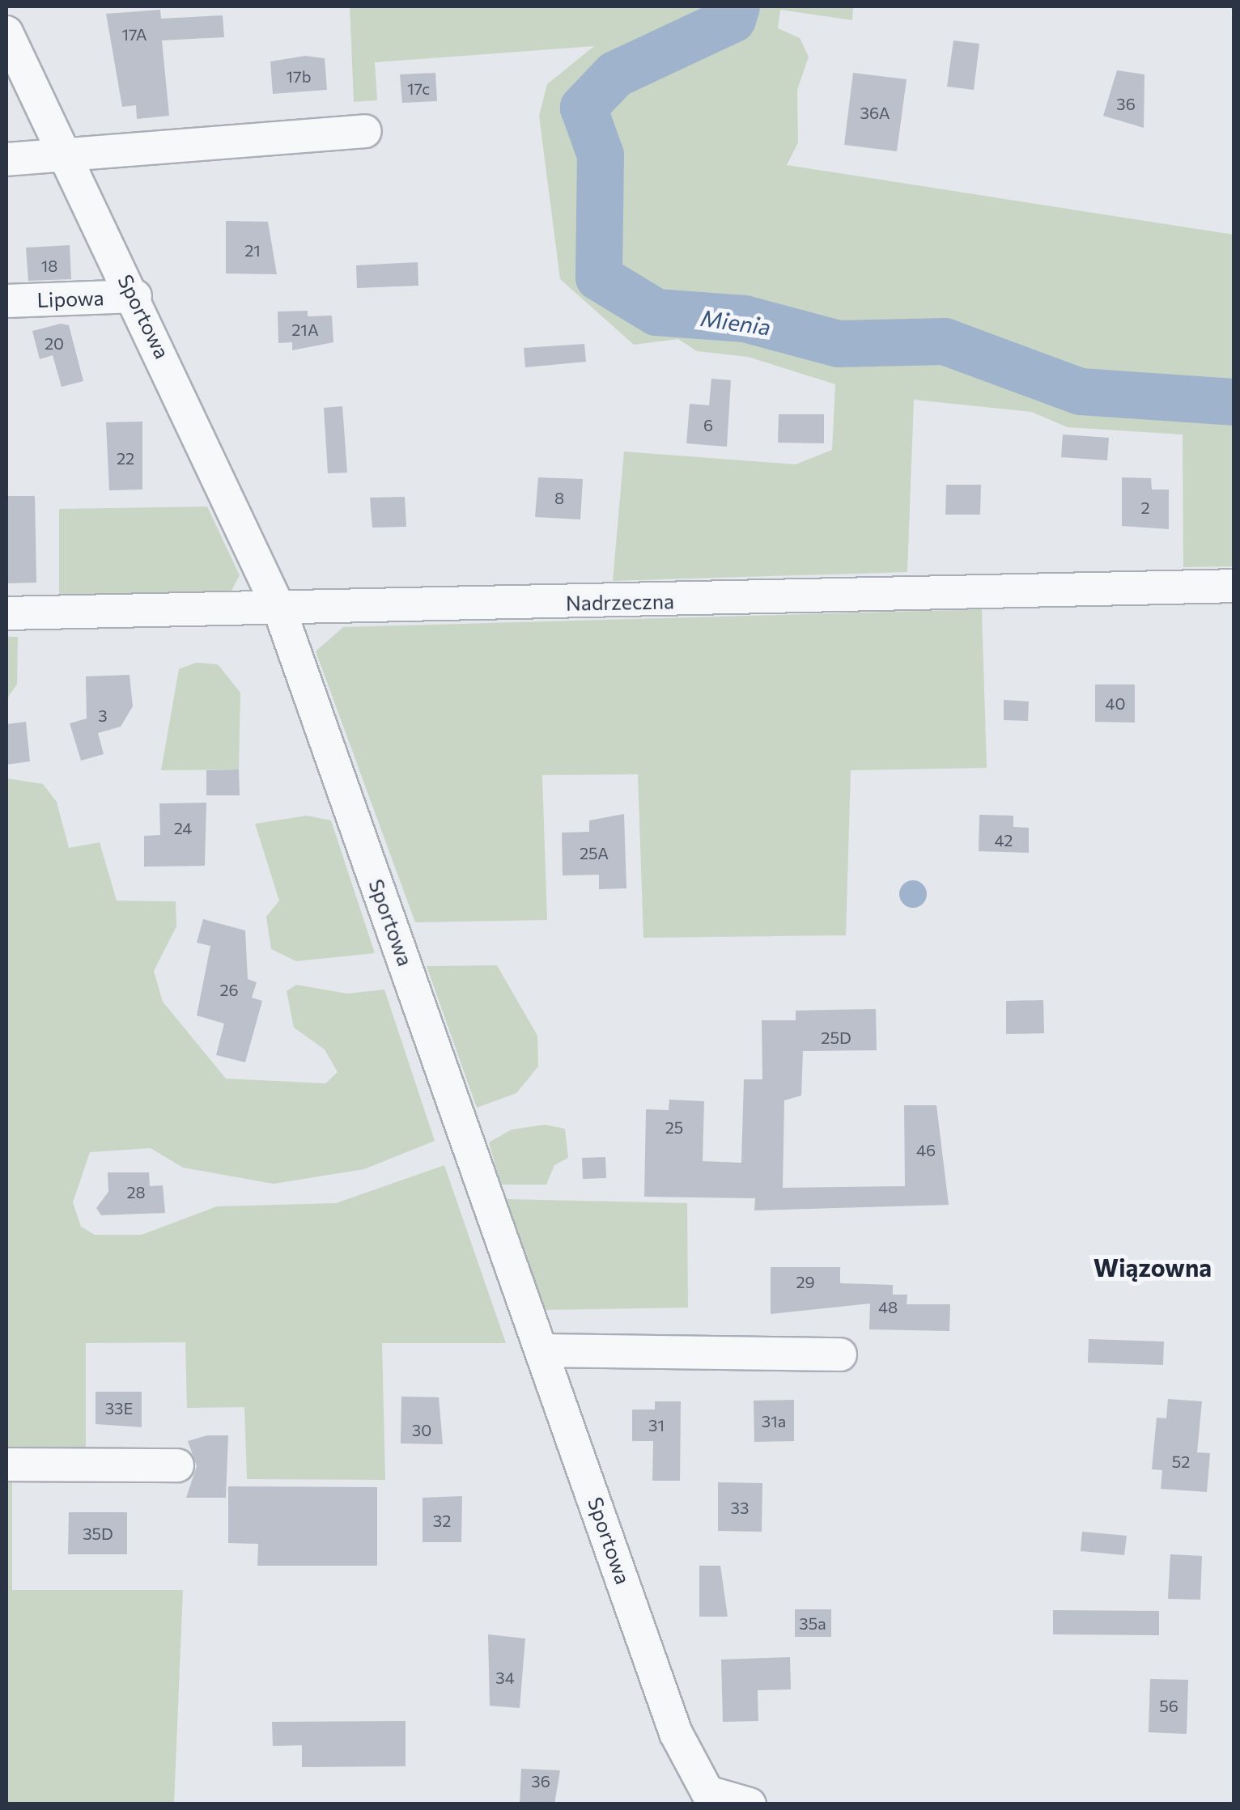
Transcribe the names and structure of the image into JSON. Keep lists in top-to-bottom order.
{
  "streets": {
    "street": ["Lipowa", "Sportowa", "Nadrzeczna"]
  },
  "crossings": [
    ["Lipowa", "Sportowa"],
    ["Sportowa", "Nadrzeczna"]
  ],
  "districts": ["Wiązowna"],
  "water": ["Mienia"],
  "house_numbers": [
    "17A",
    "17b",
    "17c",
    "36",
    "36A",
    "21",
    "18",
    "21A",
    "20",
    "6",
    "22",
    "8",
    "2",
    "40",
    "3",
    "24",
    "42",
    "25A",
    "26",
    "25D",
    "25",
    "46",
    "28",
    "29",
    "48",
    "33E",
    "31a",
    "31",
    "30",
    "52",
    "33",
    "32",
    "35D",
    "35a",
    "34",
    "56",
    "36"
  ]
}
